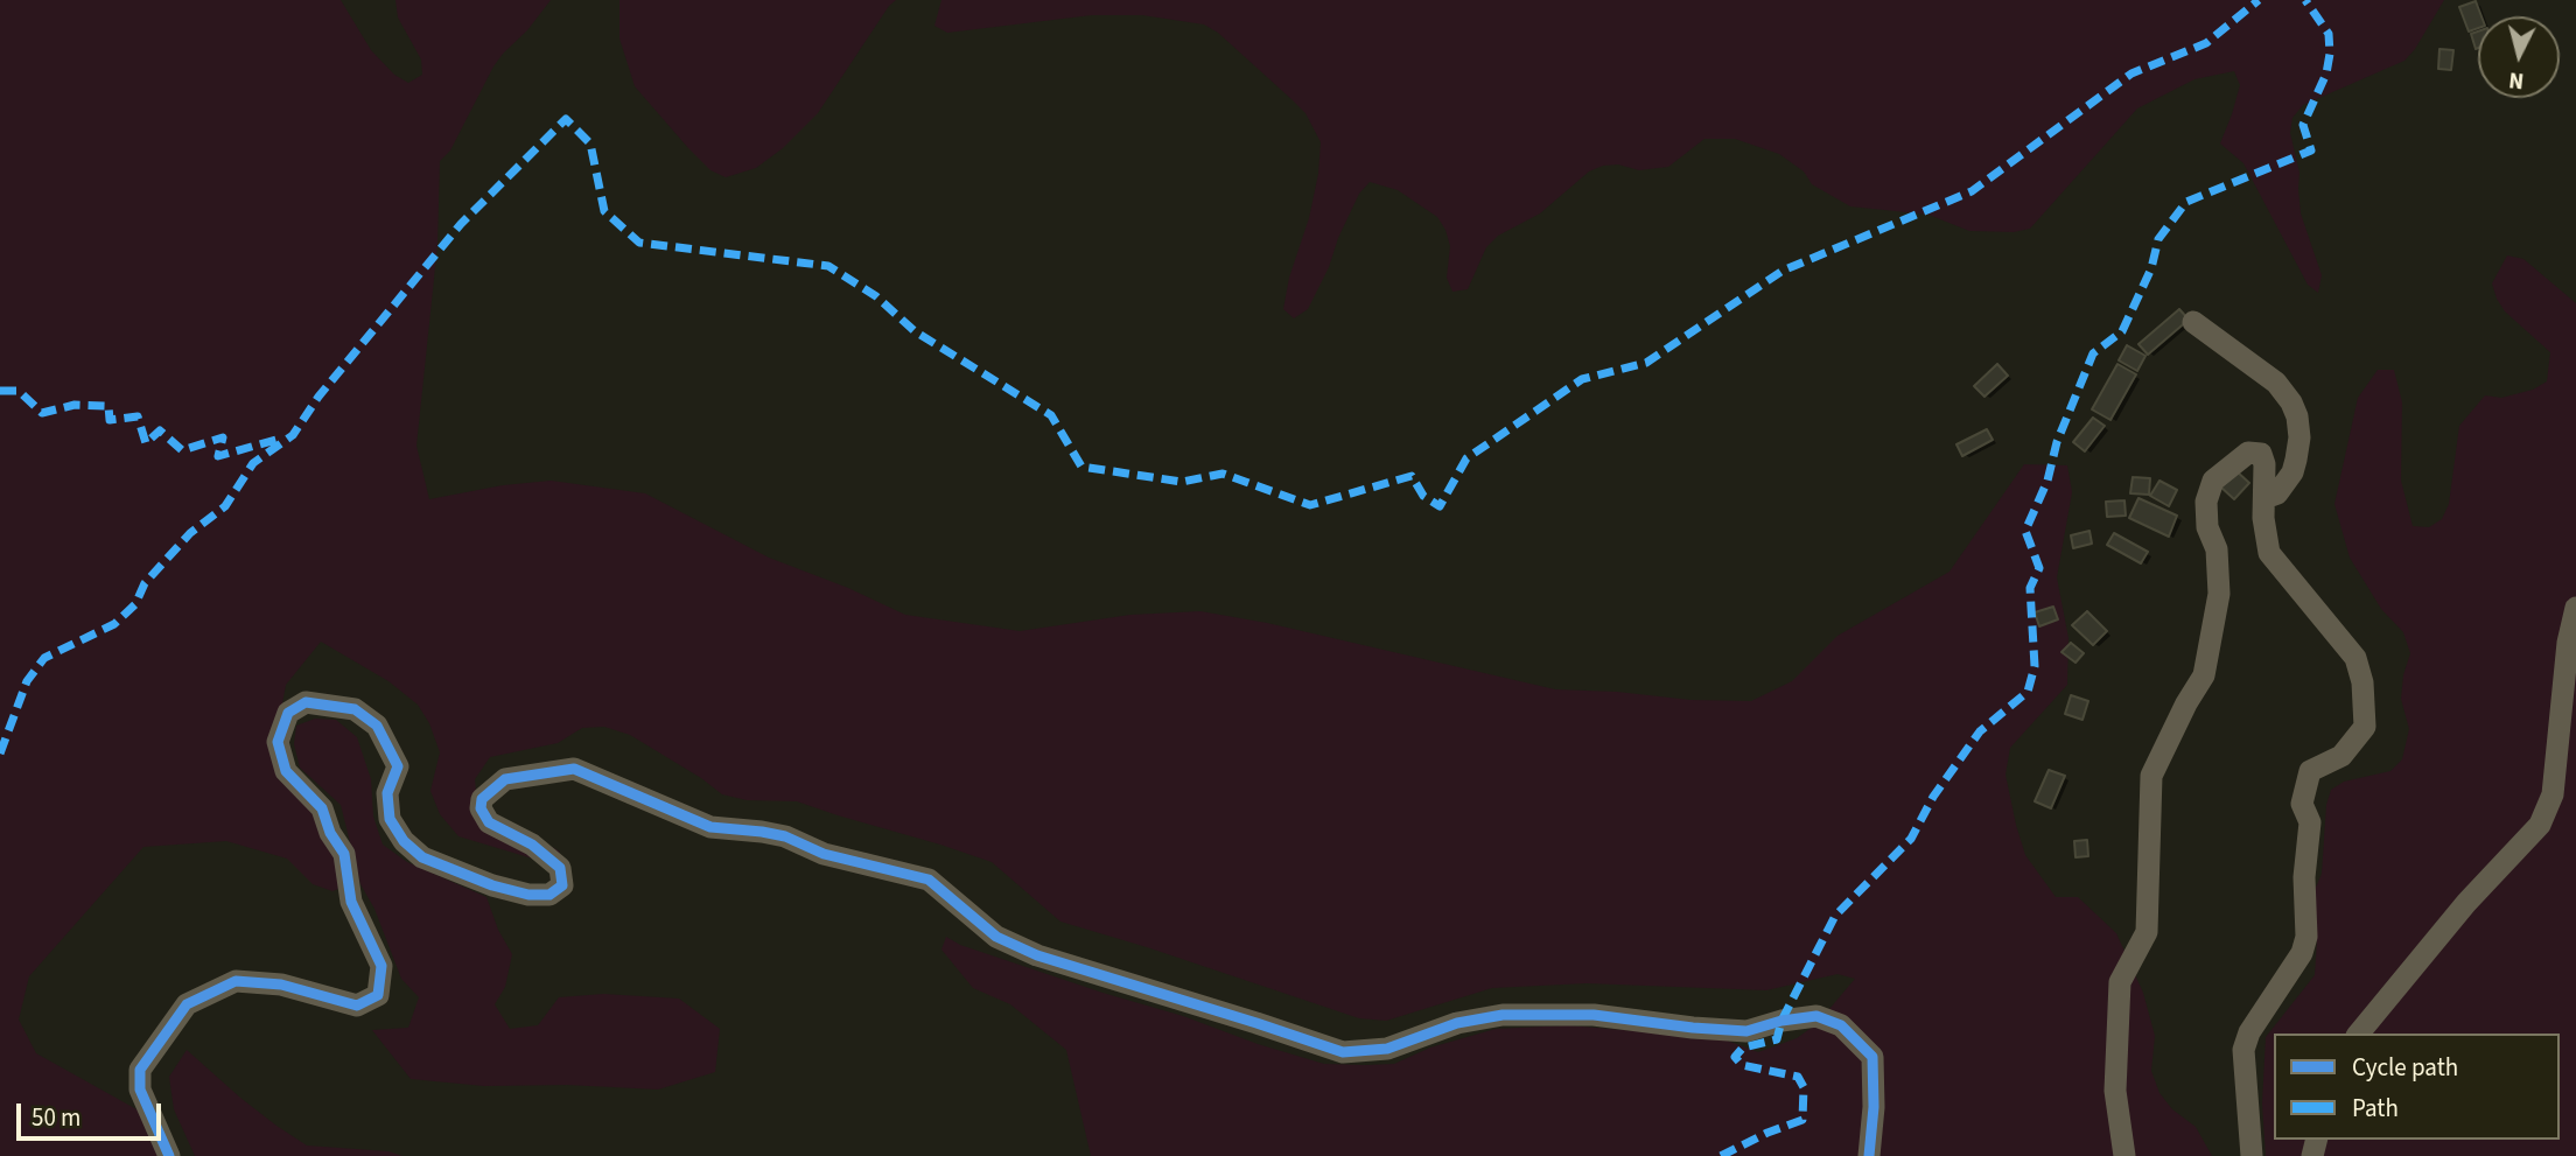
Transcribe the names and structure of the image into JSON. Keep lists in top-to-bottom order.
{
  "legend": ["Cycle path", "Path"],
  "scale_bar": "50 m",
  "north": "bottom"
}
